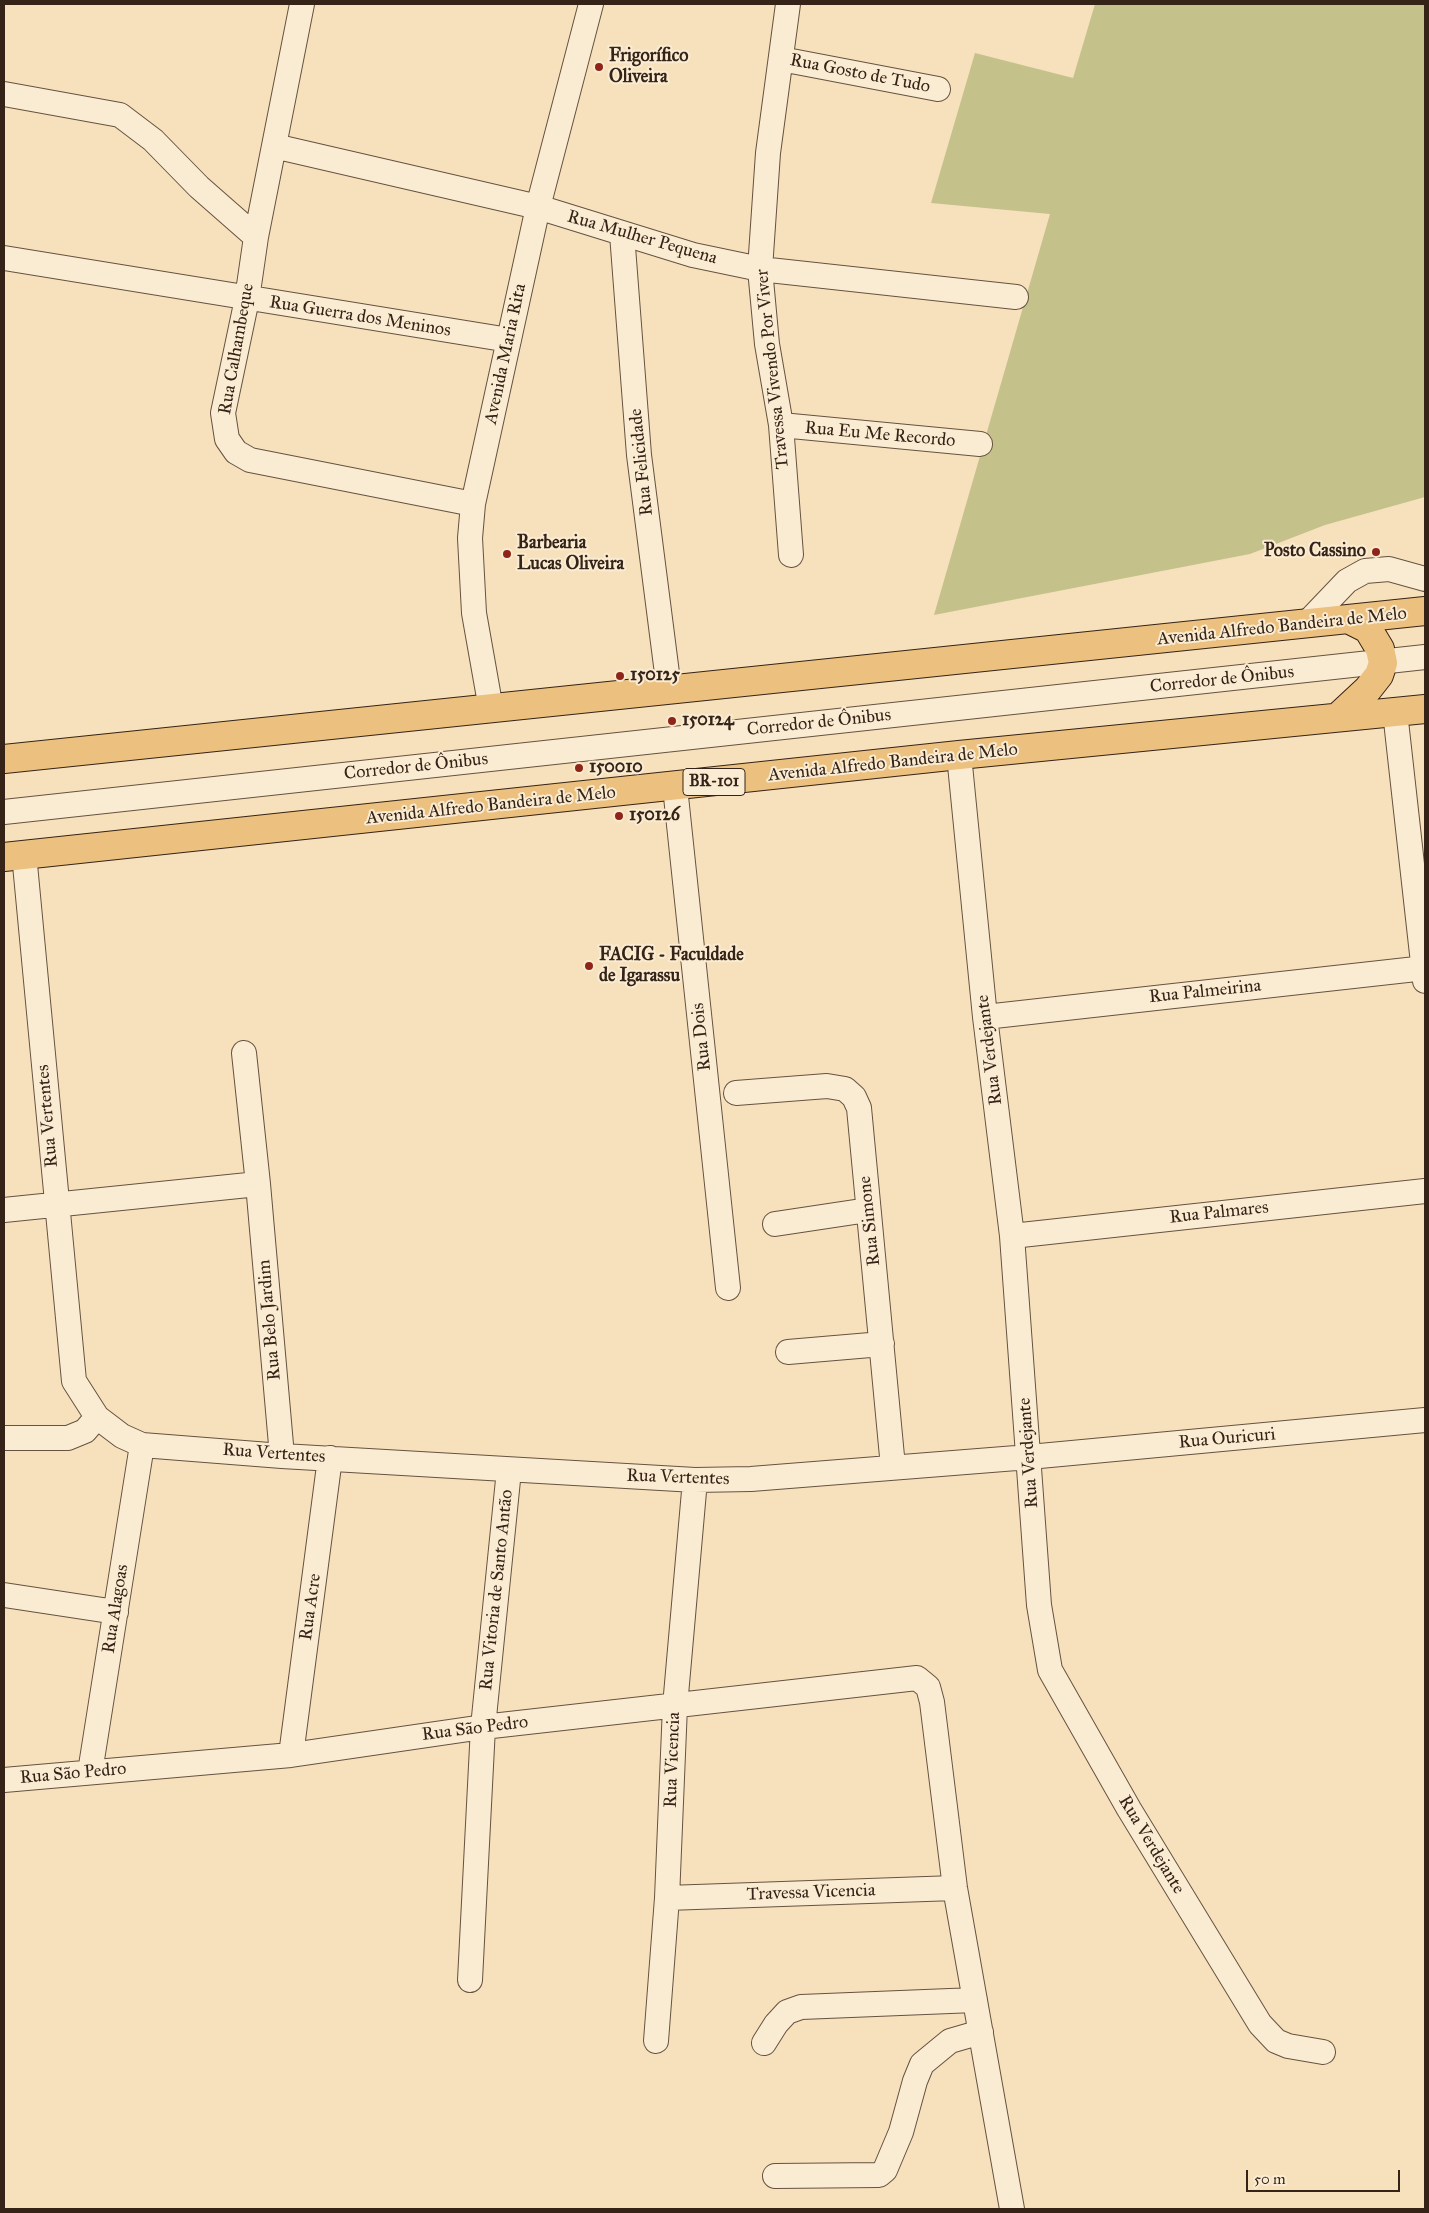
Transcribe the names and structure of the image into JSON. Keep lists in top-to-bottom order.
{
  "streets": {
    "highway": ["Avenida Alfredo Bandeira de Melo", "BR-101"],
    "street": [
      "Rua Gosto de Tudo",
      "Rua Mulher Pequena",
      "Rua Guerra dos Meninos",
      "Rua Calhambeque",
      "Avenida Maria Rita",
      "Travessa Vivendo Por Viver",
      "Rua Eu Me Recordo",
      "Rua Felicidade",
      "Corredor de Ônibus",
      "Rua Palmeirina",
      "Rua Dois",
      "Rua Verdejante",
      "Rua Vertentes",
      "Rua Palmares",
      "Rua Simone",
      "Rua Belo Jardim",
      "Rua Ouricuri",
      "Rua Vitoria de Santo Antão",
      "Rua Acre",
      "Rua Alagoas",
      "Rua São Pedro",
      "Rua Vicencia",
      "Travessa Vicencia"
    ]
  },
  "crossings": [
    ["Rua Gosto de Tudo", "Travessa Vivendo Por Viver"],
    ["Rua Mulher Pequena", "Rua Calhambeque"],
    ["Rua Mulher Pequena", "Avenida Maria Rita"],
    ["Rua Mulher Pequena", "Travessa Vivendo Por Viver"],
    ["Rua Mulher Pequena", "Rua Felicidade"],
    ["Rua Guerra dos Meninos", "Rua Calhambeque"],
    ["Rua Guerra dos Meninos", "Avenida Maria Rita"],
    ["Rua Calhambeque", "Avenida Maria Rita"],
    ["Avenida Maria Rita", "Avenida Alfredo Bandeira de Melo"],
    ["Travessa Vivendo Por Viver", "Rua Eu Me Recordo"],
    ["Rua Felicidade", "Avenida Alfredo Bandeira de Melo"],
    ["Avenida Alfredo Bandeira de Melo", "Rua Dois"],
    ["Avenida Alfredo Bandeira de Melo", "Rua Verdejante"],
    ["Avenida Alfredo Bandeira de Melo", "Rua Vertentes"],
    ["Rua Palmeirina", "Rua Verdejante"],
    ["Rua Verdejante", "Rua Vertentes"],
    ["Rua Verdejante", "Rua Palmares"],
    ["Rua Verdejante", "Rua Ouricuri"],
    ["Rua Vertentes", "Rua Simone"],
    ["Rua Vertentes", "Rua Belo Jardim"],
    ["Rua Vertentes", "Rua Ouricuri"],
    ["Rua Vertentes", "Rua Vitoria de Santo Antão"],
    ["Rua Vertentes", "Rua Acre"],
    ["Rua Vertentes", "Rua Alagoas"],
    ["Rua Vertentes", "Rua Vicencia"],
    ["Rua Vitoria de Santo Antão", "Rua São Pedro"],
    ["Rua Acre", "Rua São Pedro"],
    ["Rua Alagoas", "Rua São Pedro"],
    ["Rua São Pedro", "Rua Vicencia"],
    ["Rua São Pedro", "Travessa Vicencia"],
    ["Rua Vicencia", "Travessa Vicencia"]
  ],
  "places": [
    "Frigorífico Oliveira",
    "Posto Cassino",
    "Barbearia Lucas Oliveira",
    "150125",
    "150124",
    "150010",
    "150126",
    "FACIG - Faculdade de Igarassu"
  ],
  "scale_bar": "50 m"
}
